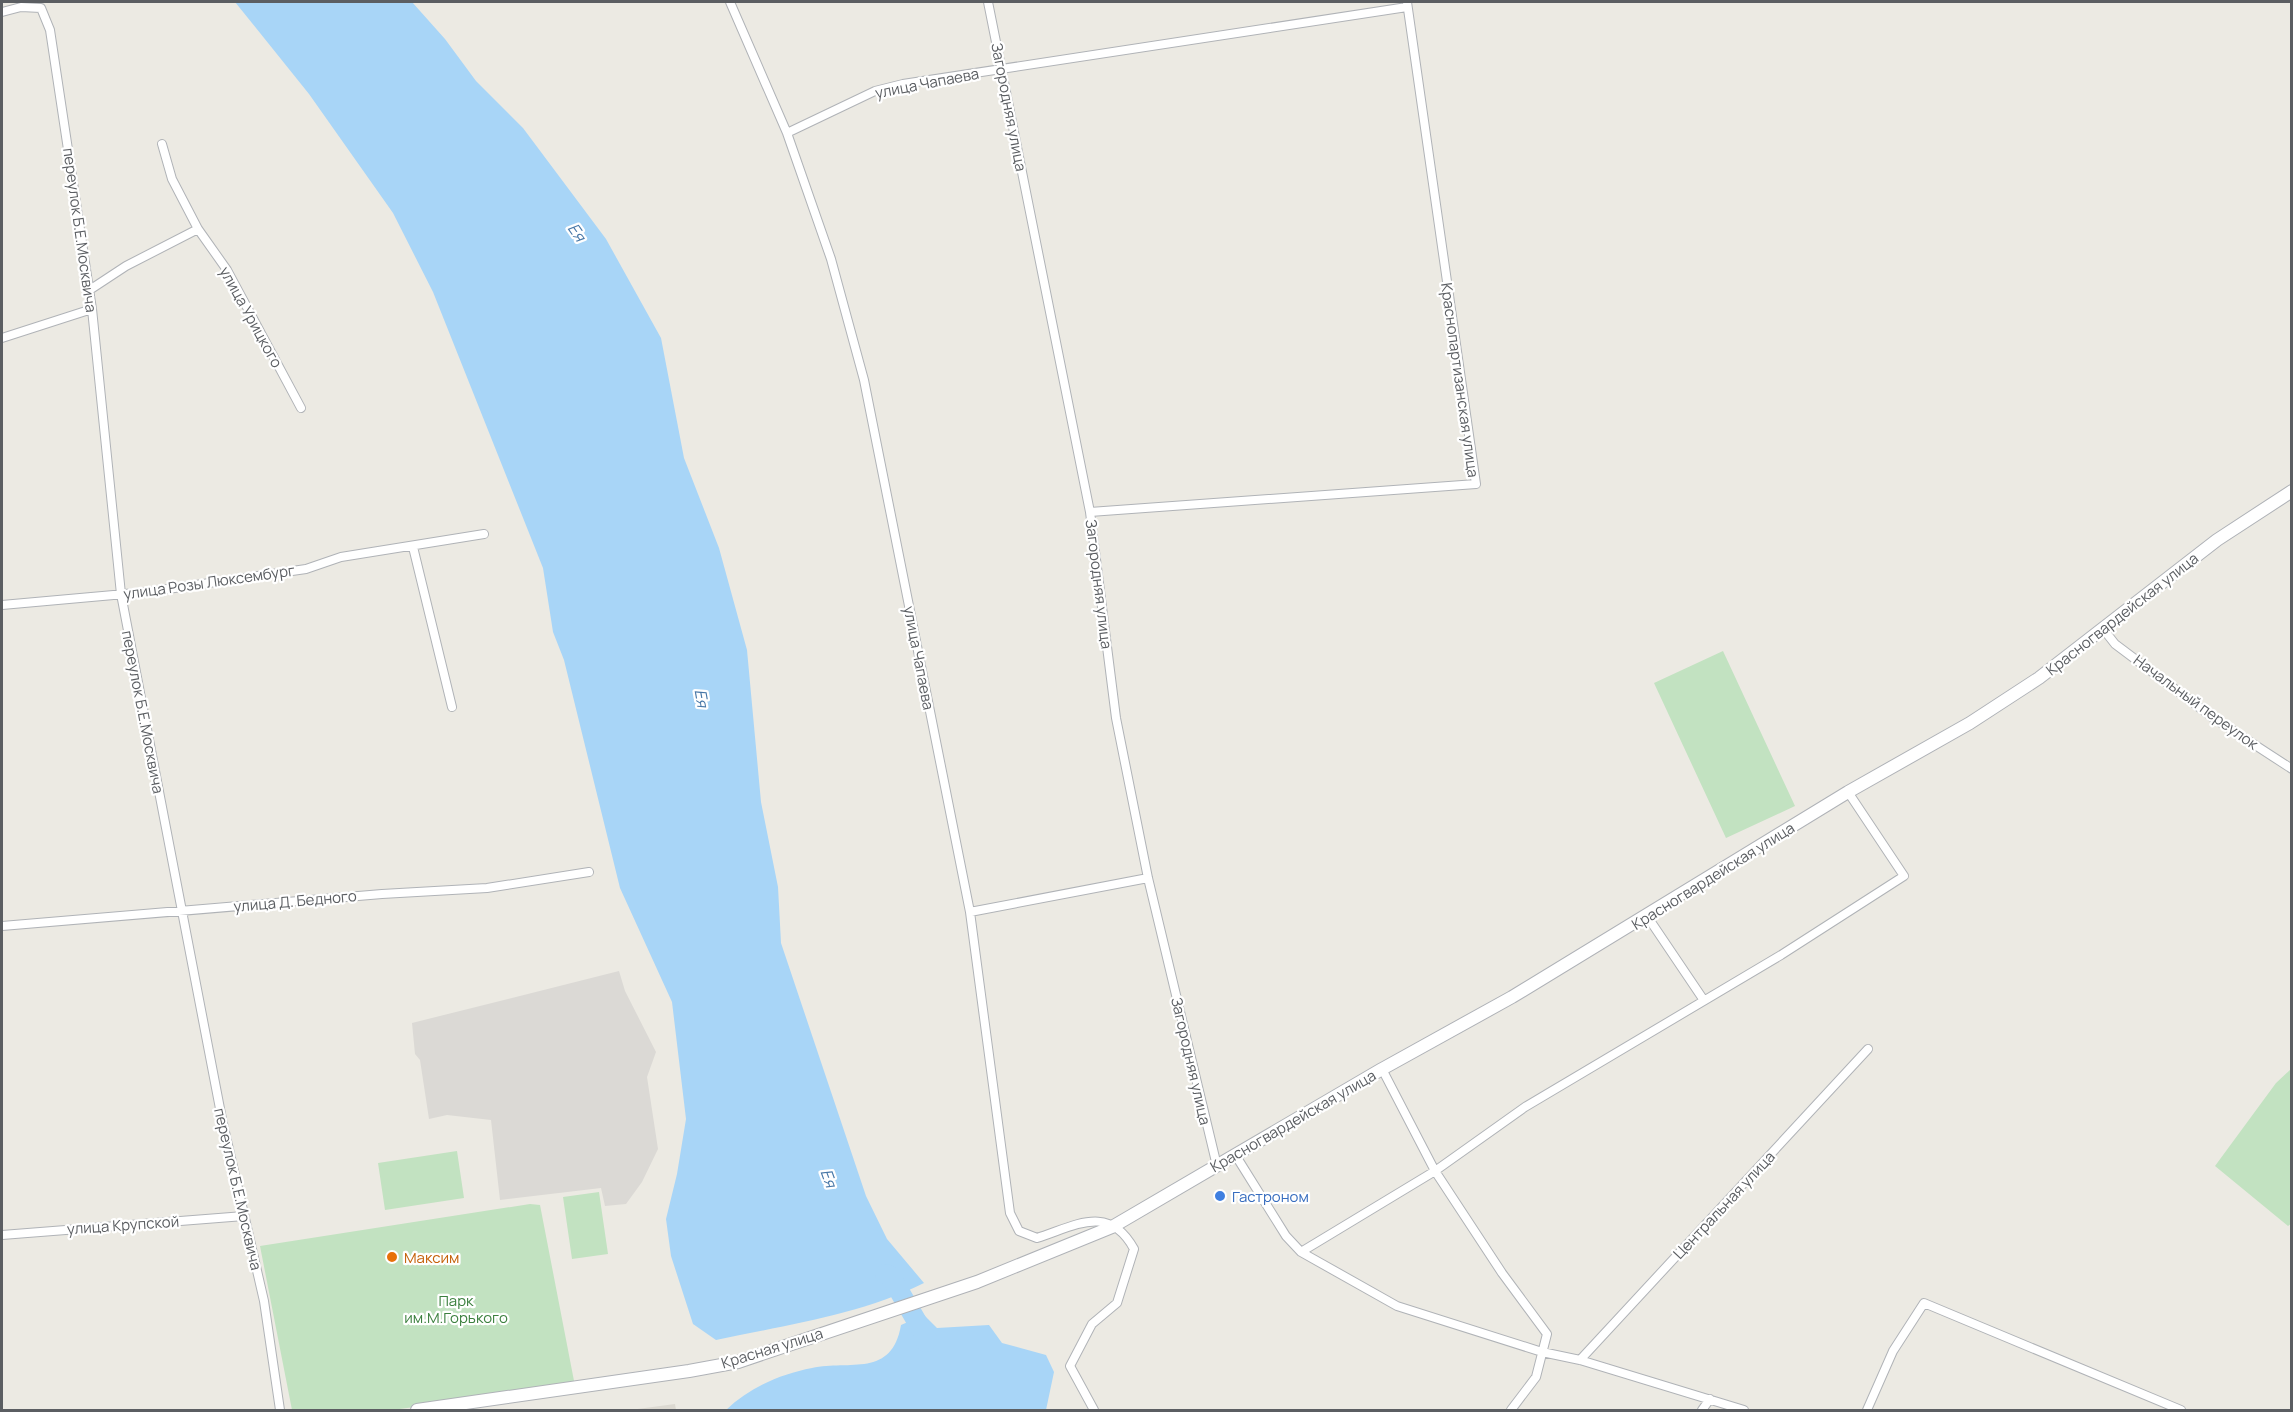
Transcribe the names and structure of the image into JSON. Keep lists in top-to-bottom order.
{
  "streets": {
    "street": [
      "улица Чапаева",
      "Загородняя улица",
      "переулок Б.Е.Москвича",
      "улица Урицкого",
      "Краснопартизанская улица",
      "улица Розы Люксембург",
      "Красногвардейская улица",
      "Начальный переулок",
      "улица Д. Бедного",
      "Центральная улица",
      "улица Крупской",
      "Красная улица"
    ]
  },
  "crossings": [
    ["улица Чапаева", "Загородняя улица"],
    ["улица Чапаева", "Краснопартизанская улица"],
    ["улица Чапаева", "Красногвардейская улица"],
    ["улица Чапаева", "Красная улица"],
    ["Загородняя улица", "Краснопартизанская улица"],
    ["Загородняя улица", "Красногвардейская улица"],
    ["переулок Б.Е.Москвича", "улица Розы Люксембург"],
    ["переулок Б.Е.Москвича", "улица Д. Бедного"],
    ["переулок Б.Е.Москвича", "улица Крупской"],
    ["Красногвардейская улица", "Начальный переулок"],
    ["Красногвардейская улица", "Красная улица"]
  ],
  "water": ["Ея"],
  "parks": ["Парк им.М.Горького"],
  "places": ["Гастроном", "Максим"]
}
